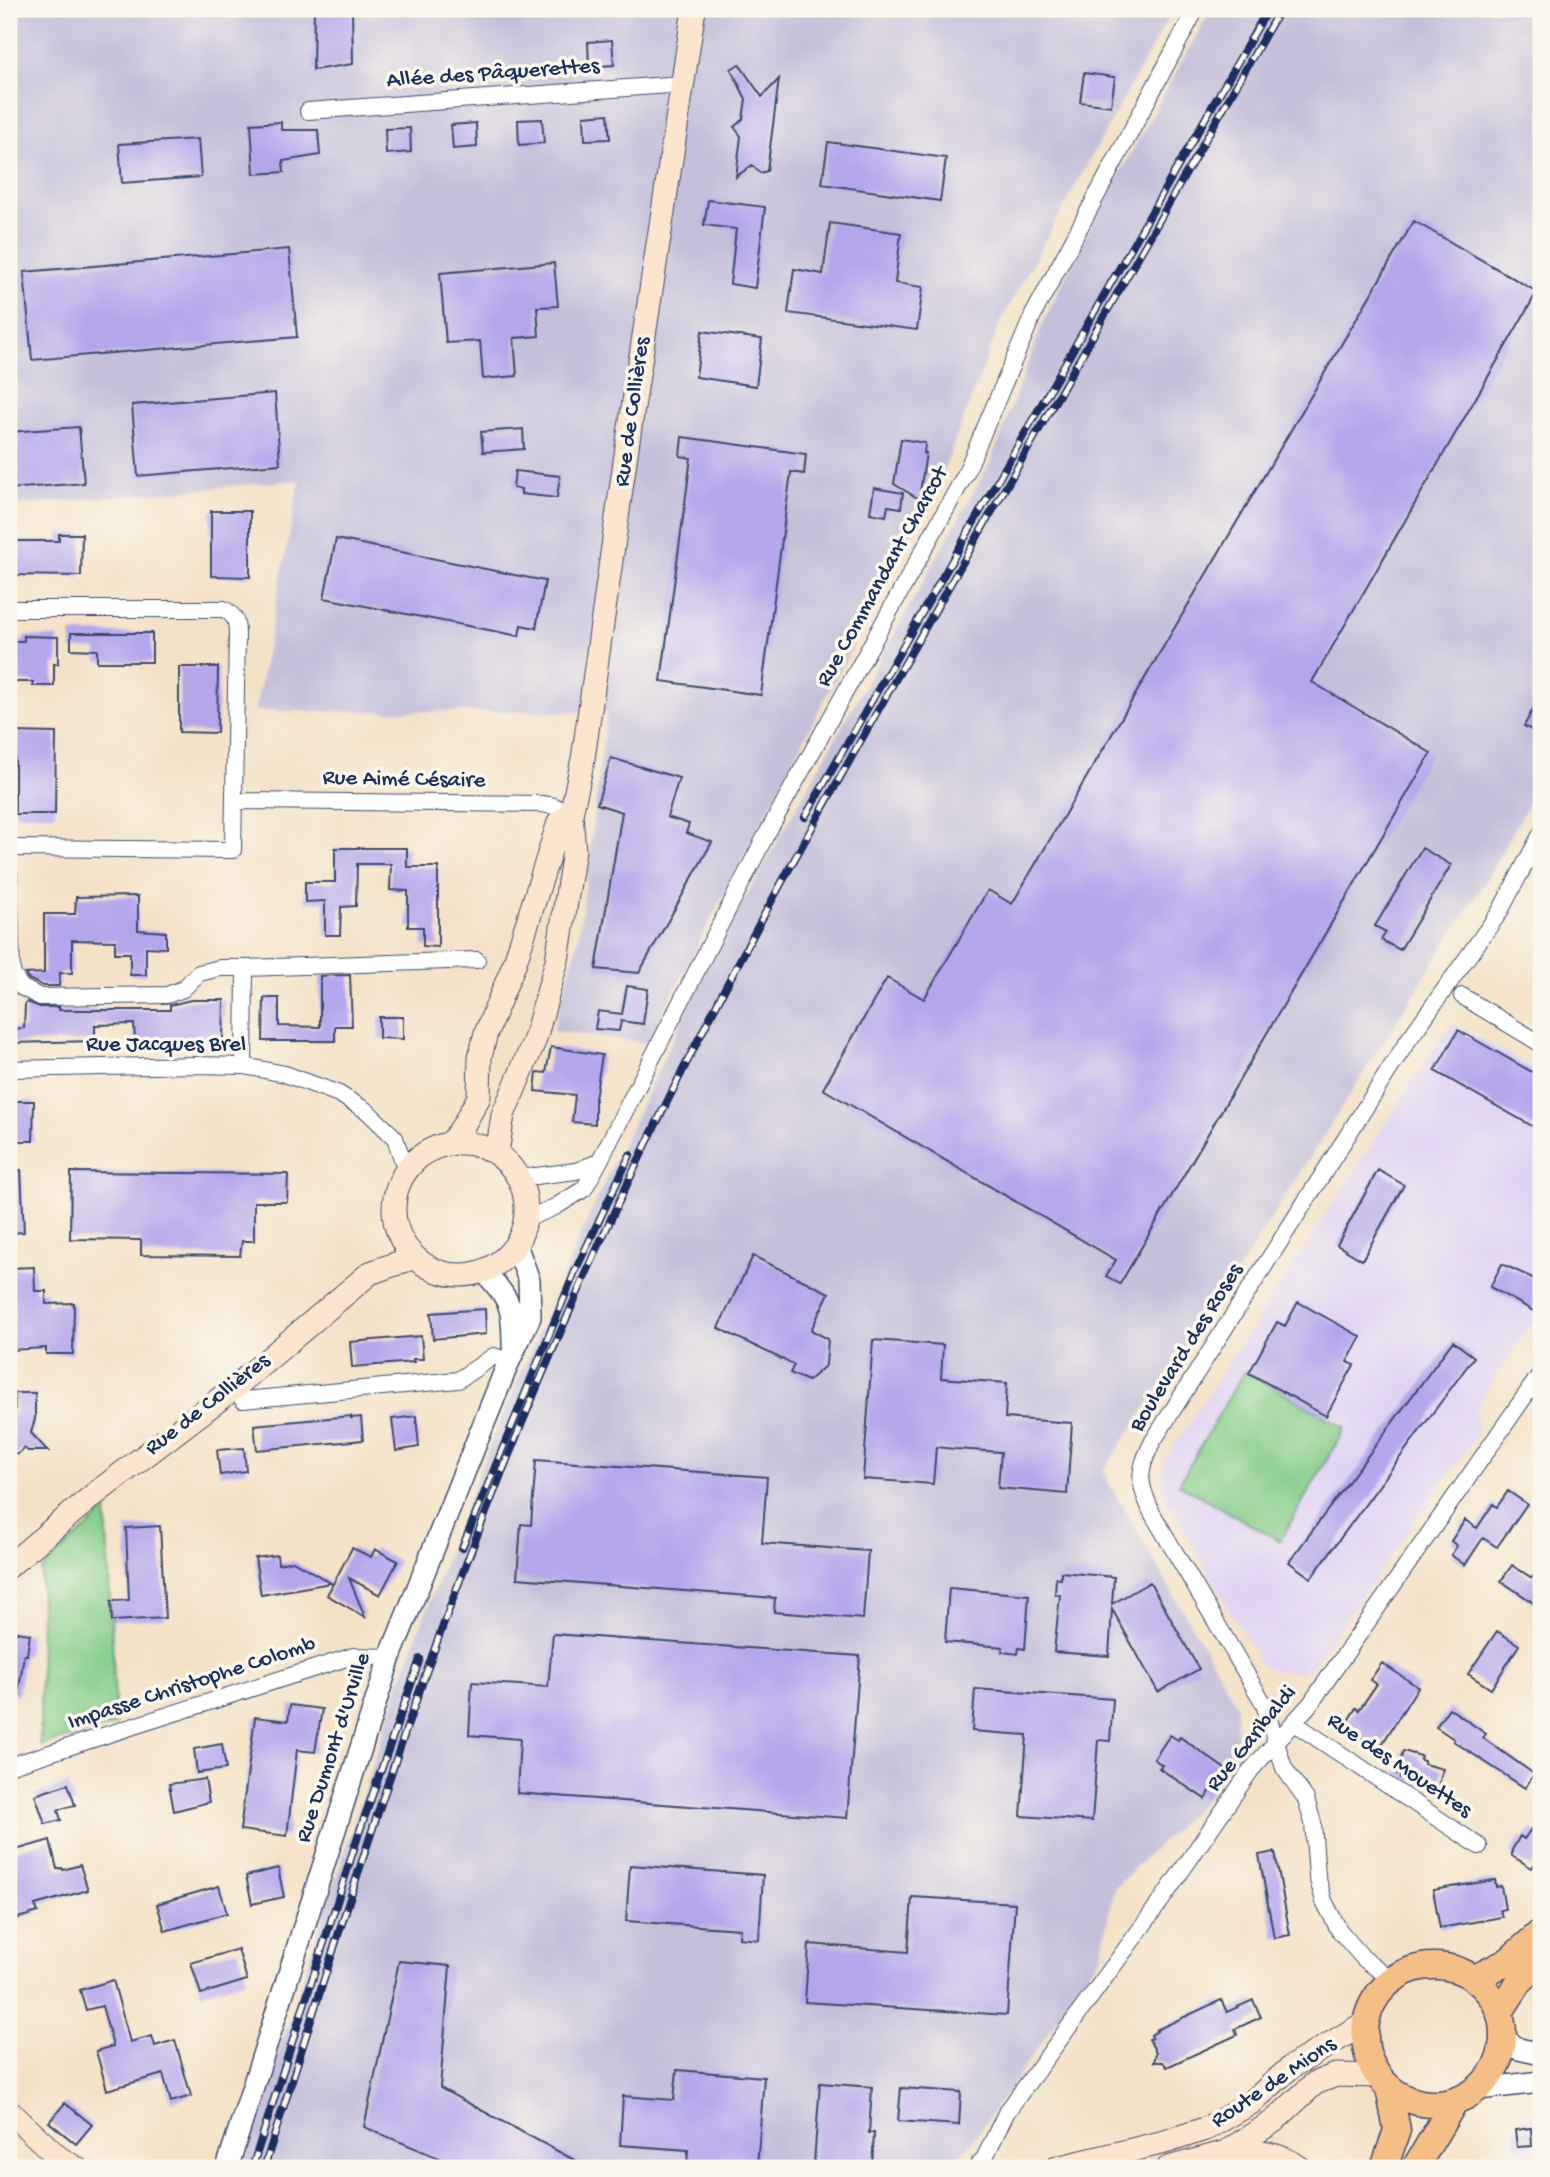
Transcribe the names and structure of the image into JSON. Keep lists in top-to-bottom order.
{
  "streets": {
    "main road": ["Rue de Collières", "Route de Mions"],
    "street": [
      "Allée des Pâquerettes",
      "Rue Commandant Charcot",
      "Rue Aimé Césaire",
      "Rue Jacques Brel",
      "Boulevard des Roses",
      "Impasse Christophe Colomb",
      "Rue Garibaldi",
      "Rue Dumont d'Urville",
      "Rue des Mouettes"
    ]
  },
  "crossings": [
    ["Allée des Pâquerettes", "Rue de Collières"],
    ["Rue de Collières", "Rue Commandant Charcot"],
    ["Rue de Collières", "Rue Aimé Césaire"],
    ["Rue de Collières", "Rue Jacques Brel"],
    ["Rue de Collières", "Rue Dumont d'Urville"],
    ["Rue Commandant Charcot", "Rue Jacques Brel"],
    ["Rue Commandant Charcot", "Rue Dumont d'Urville"],
    ["Rue Jacques Brel", "Rue Dumont d'Urville"],
    ["Boulevard des Roses", "Rue Garibaldi"],
    ["Boulevard des Roses", "Route de Mions"],
    ["Impasse Christophe Colomb", "Rue Dumont d'Urville"],
    ["Rue Garibaldi", "Rue des Mouettes"]
  ]
}
